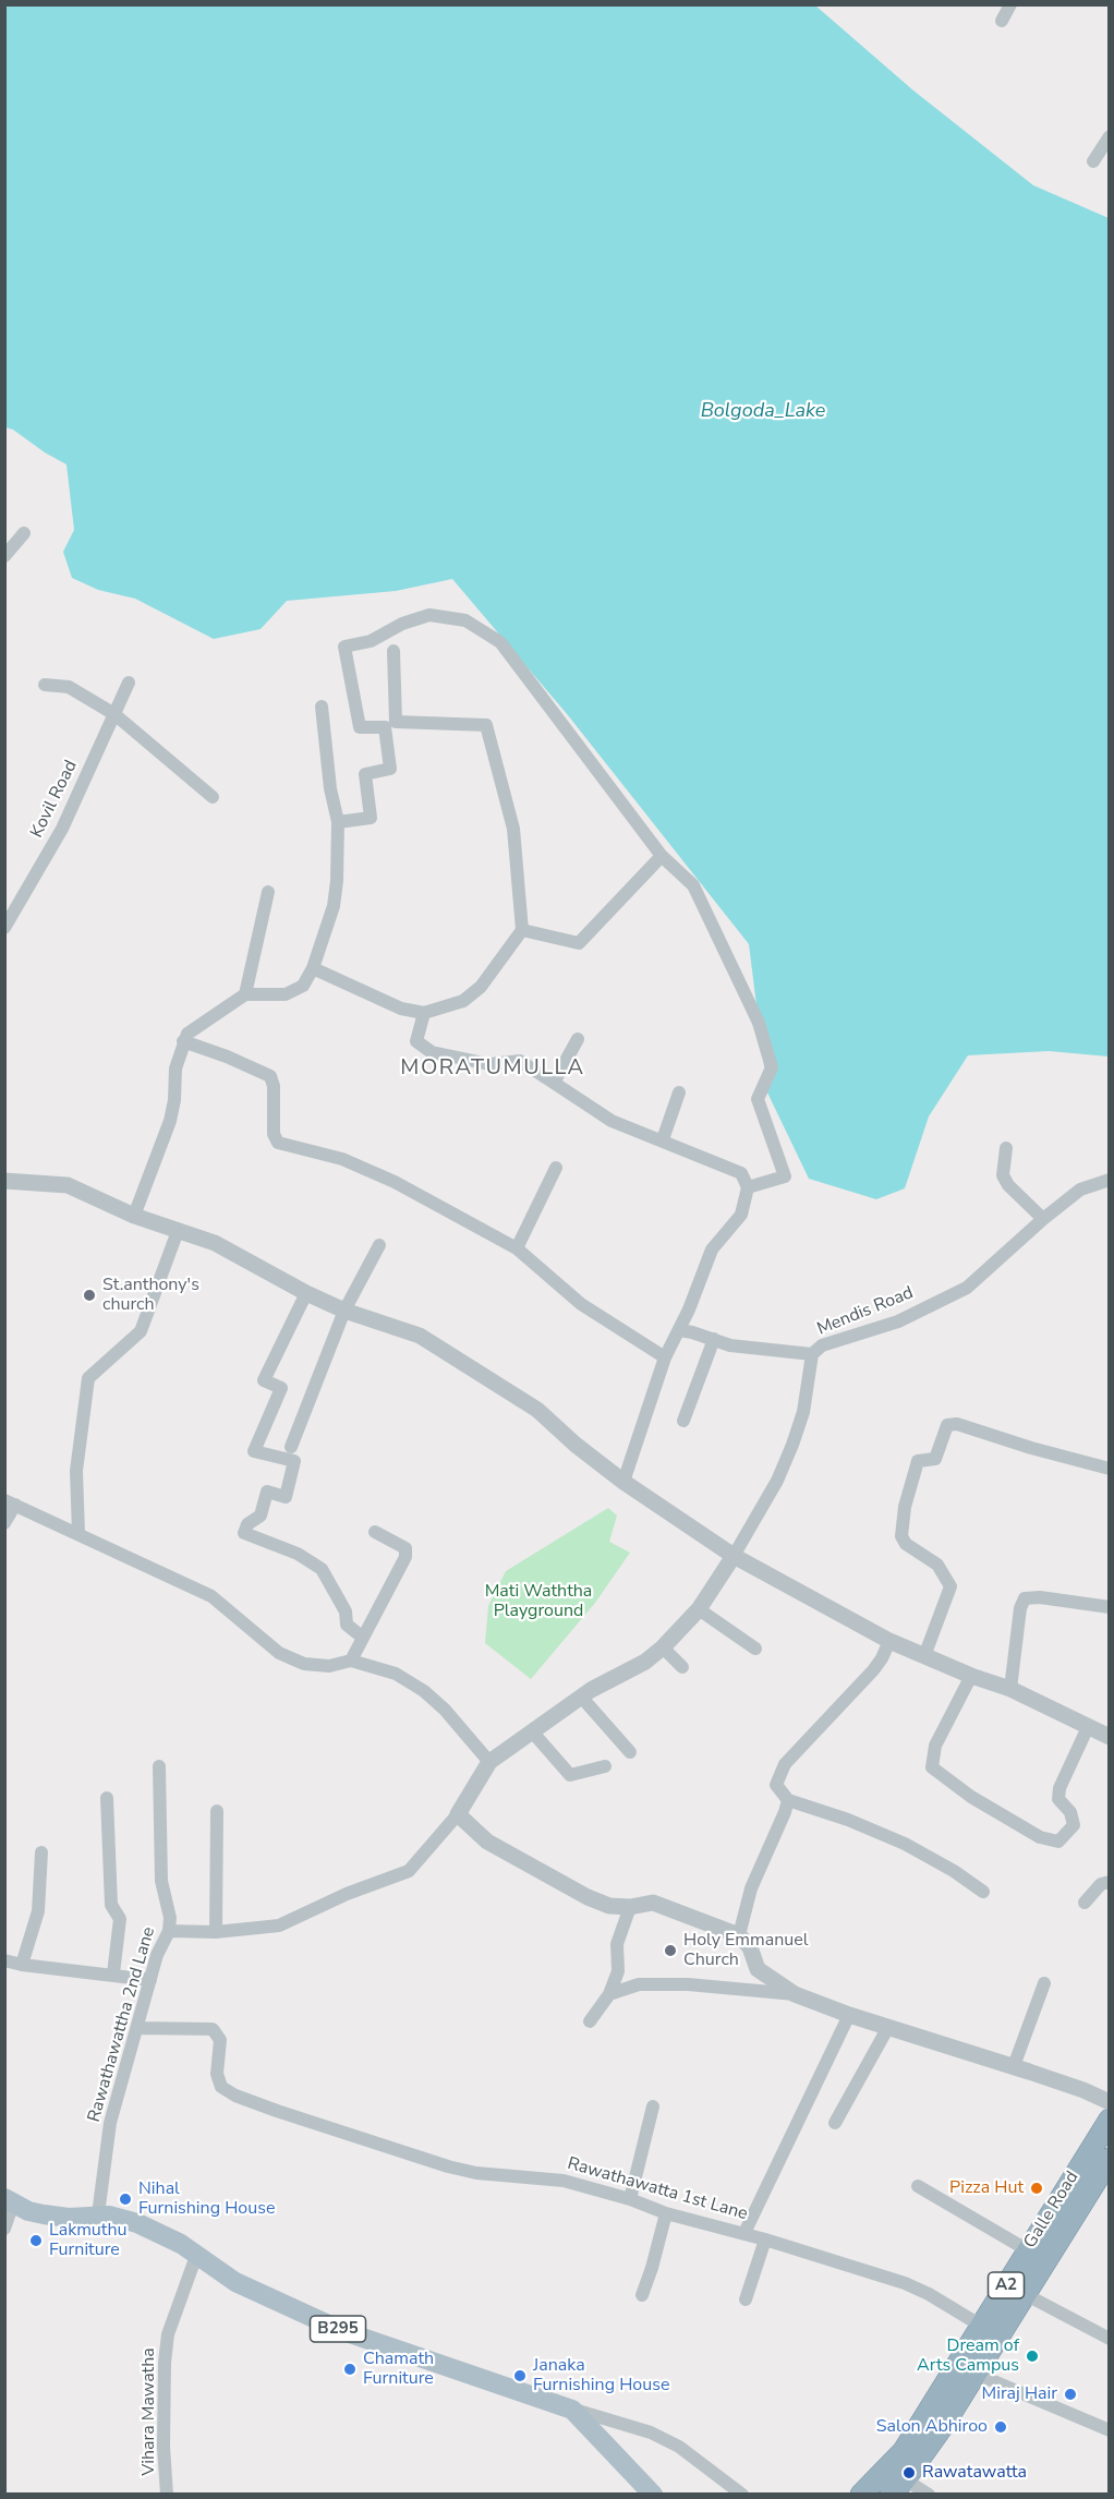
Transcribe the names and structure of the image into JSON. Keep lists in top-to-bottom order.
{
  "streets": {
    "highway": ["Galle Road", "A2"],
    "main road": ["B295"],
    "street": [
      "Kovil Road",
      "Mendis Road",
      "Rawathawattha 2nd Lane",
      "Rawathawatta 1st Lane",
      "Vihara Mawatha"
    ]
  },
  "crossings": [
    ["Rawathawattha 2nd Lane", "Rawathawatta 1st Lane"],
    ["Rawathawattha 2nd Lane", "B295"],
    ["Rawathawatta 1st Lane", "Galle Road"],
    ["B295", "Vihara Mawatha"]
  ],
  "districts": ["MORATUMULLA"],
  "water": ["Bolgoda_Lake"],
  "parks": ["Mati Waththa Playground"],
  "places": [
    "St.anthony's church",
    "Holy Emmanuel Church",
    "Pizza Hut",
    "Nihal Furnishing House",
    "Lakmuthu Furniture",
    "Dream of Arts Campus",
    "Chamath Furniture",
    "Janaka Furnishing House",
    "Miraj Hair",
    "Salon Abhiroo",
    "Rawatawatta"
  ]
}
